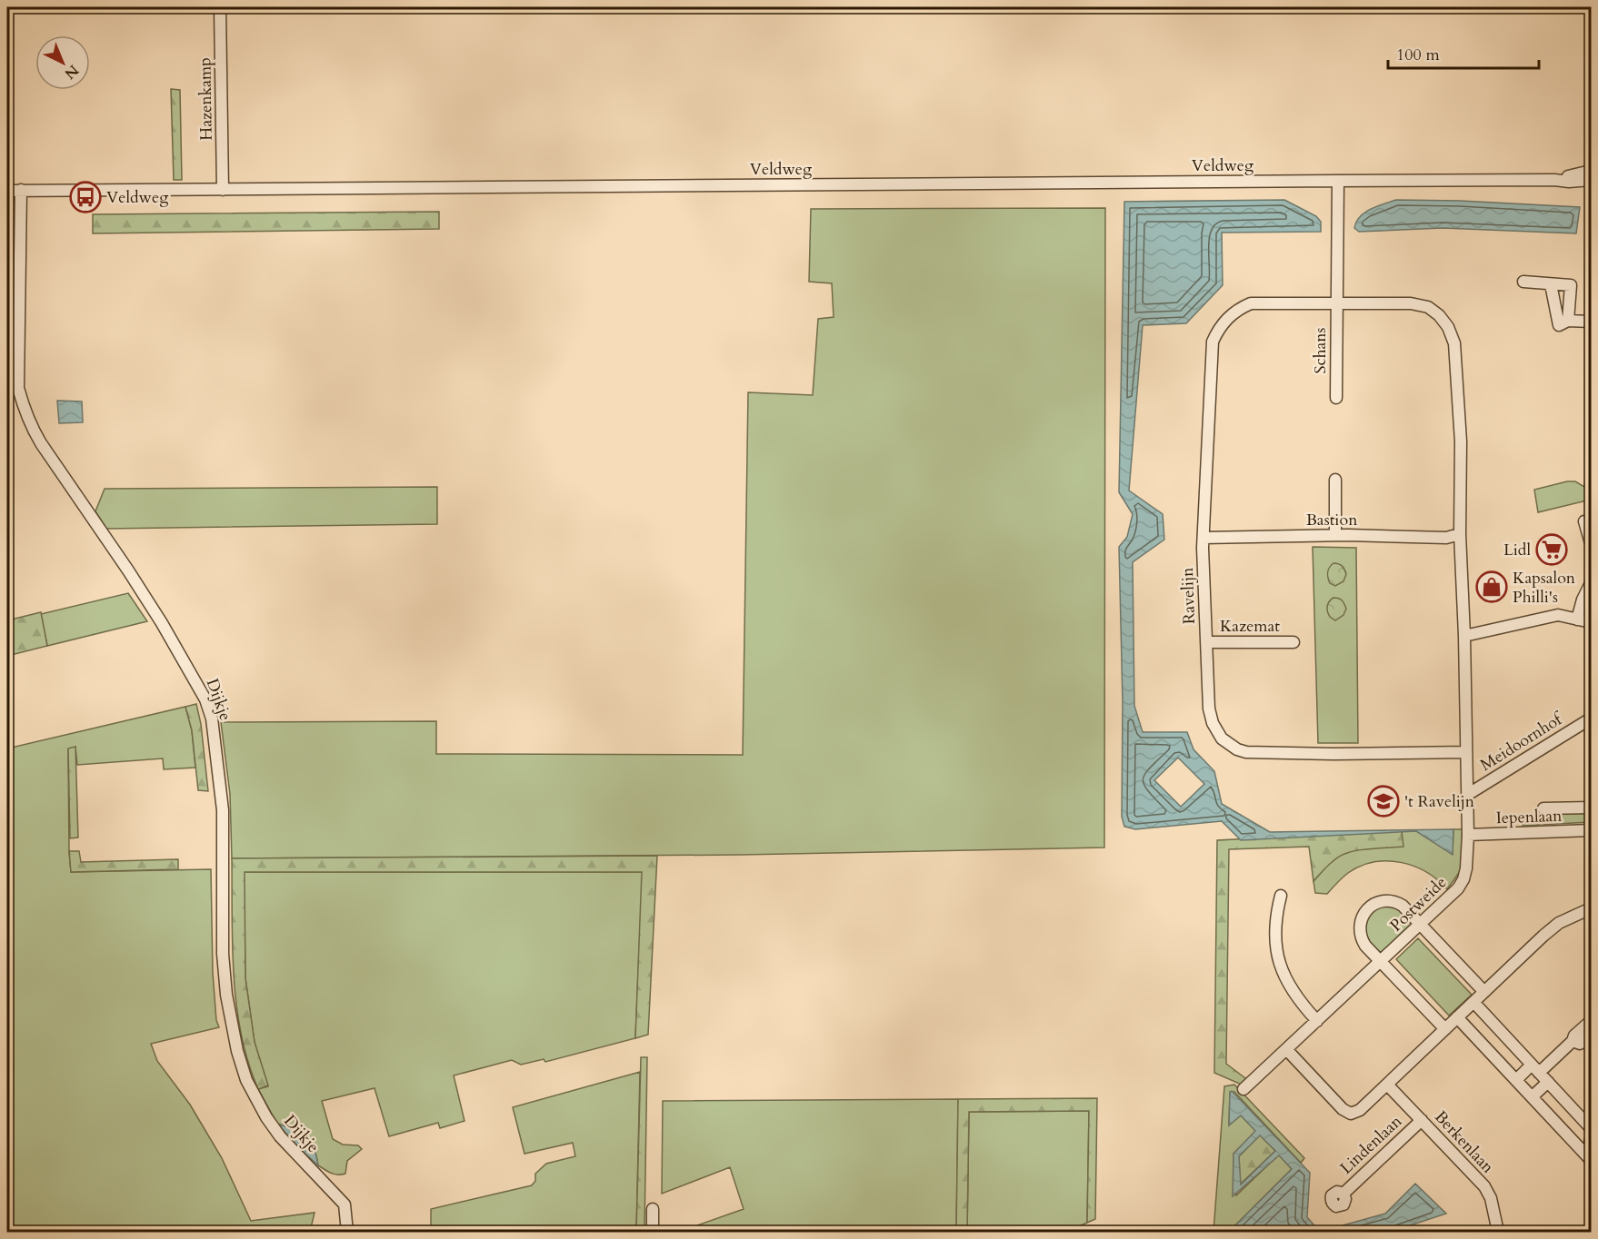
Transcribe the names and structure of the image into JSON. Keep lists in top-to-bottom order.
{
  "streets": {
    "street": [
      "Hazenkamp",
      "Veldweg",
      "Schans",
      "Bastion",
      "Ravelijn",
      "Kazemat",
      "Dijkje",
      "Meidoornhof",
      "Iepenlaan",
      "Postweide",
      "Berkenlaan",
      "Lindenlaan"
    ]
  },
  "crossings": [
    ["Hazenkamp", "Veldweg"],
    ["Veldweg", "Dijkje"],
    ["Schans", "Ravelijn"],
    ["Bastion", "Ravelijn"],
    ["Bastion", "Postweide"],
    ["Ravelijn", "Kazemat"],
    ["Ravelijn", "Postweide"],
    ["Meidoornhof", "Postweide"],
    ["Iepenlaan", "Postweide"],
    ["Berkenlaan", "Lindenlaan"]
  ],
  "places": {
    "bus stop": ["Veldweg"],
    "supermarket": ["Lidl"],
    "shop": ["Kapsalon Philli's"],
    "school or university": ["'t Ravelijn"]
  },
  "scale_bar": "100 m",
  "north": "bottom right"
}
